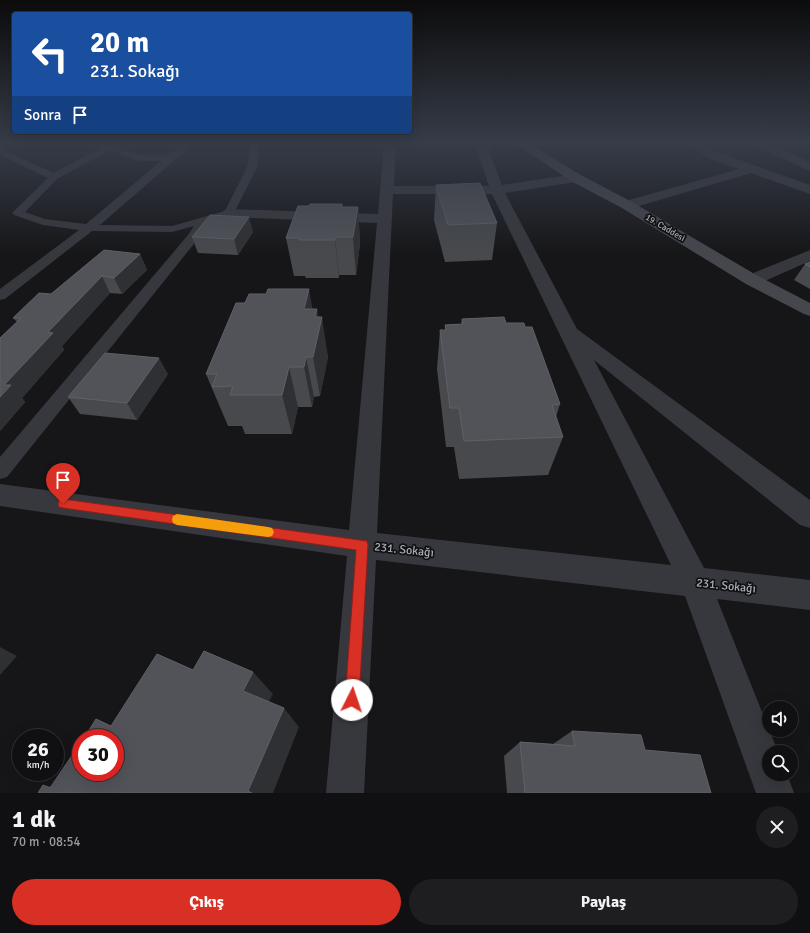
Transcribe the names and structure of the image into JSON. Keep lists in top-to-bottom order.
{
  "streets": {
    "street": ["19. Caddesi", "231. Sokağı"]
  },
  "page": {
    "turn": ["20 m", "231. Sokağı"],
    "then": "Sonra",
    "speed": "26 km/h",
    "limit": "30",
    "heading": ["1 dk", "70 m · 08:54"],
    "buttons": ["Çıkış", "Paylaş"]
  }
}
